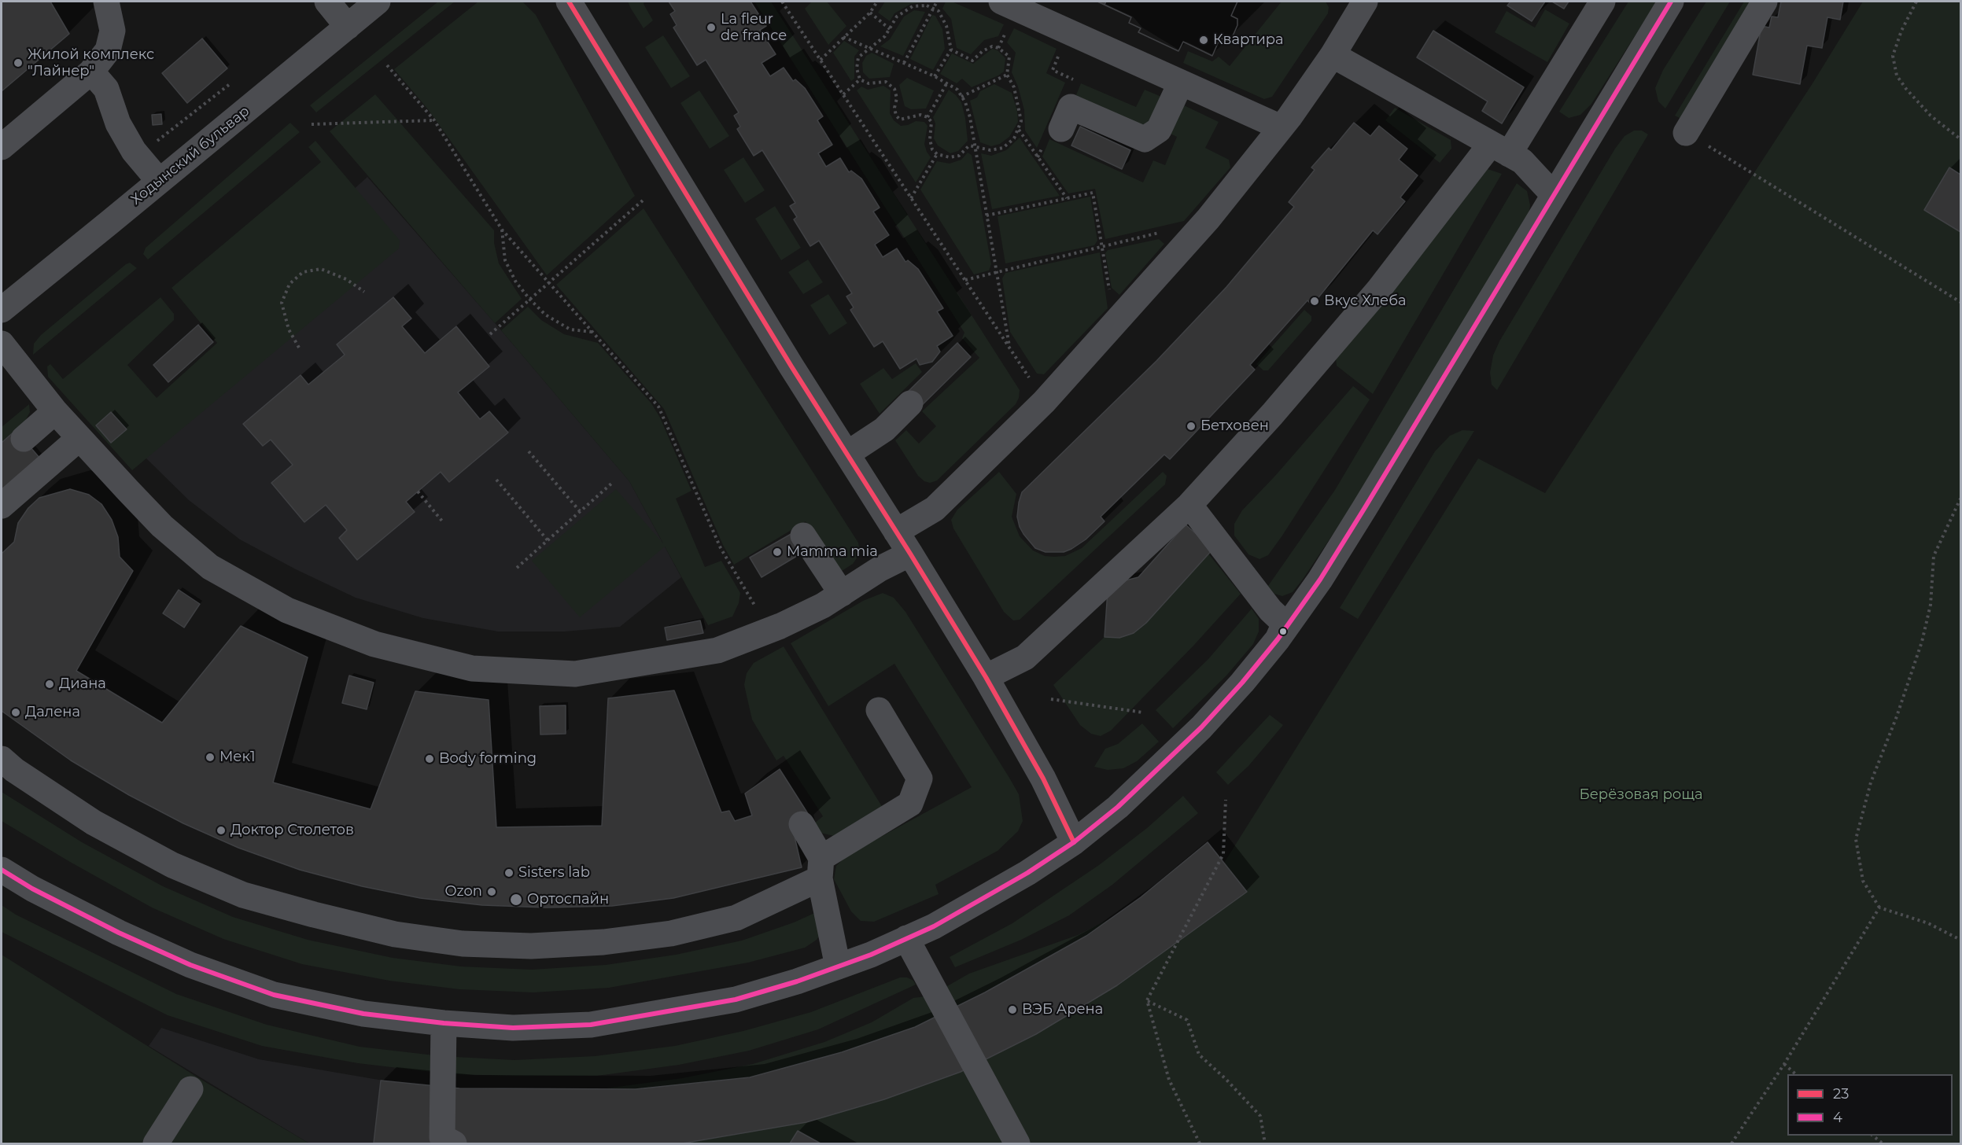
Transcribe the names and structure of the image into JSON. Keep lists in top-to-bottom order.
{
  "streets": {
    "street": ["Ходынский бульвар"]
  },
  "parks": ["Берёзовая роща"],
  "places": [
    "La fleur de france",
    "Квартира",
    "Жилой комплекс \"Лайнер\"",
    "Вкус Хлеба",
    "Бетховен",
    "Mamma mia",
    "Диана",
    "Далена",
    "Мек1",
    "Body forming",
    "Доктор Столетов",
    "Sisters lab",
    "Ozon",
    "Ортоспайн",
    "ВЭБ Арена"
  ],
  "lines": ["transit line 23", "transit line 4"],
  "legend": ["23", "4"]
}
